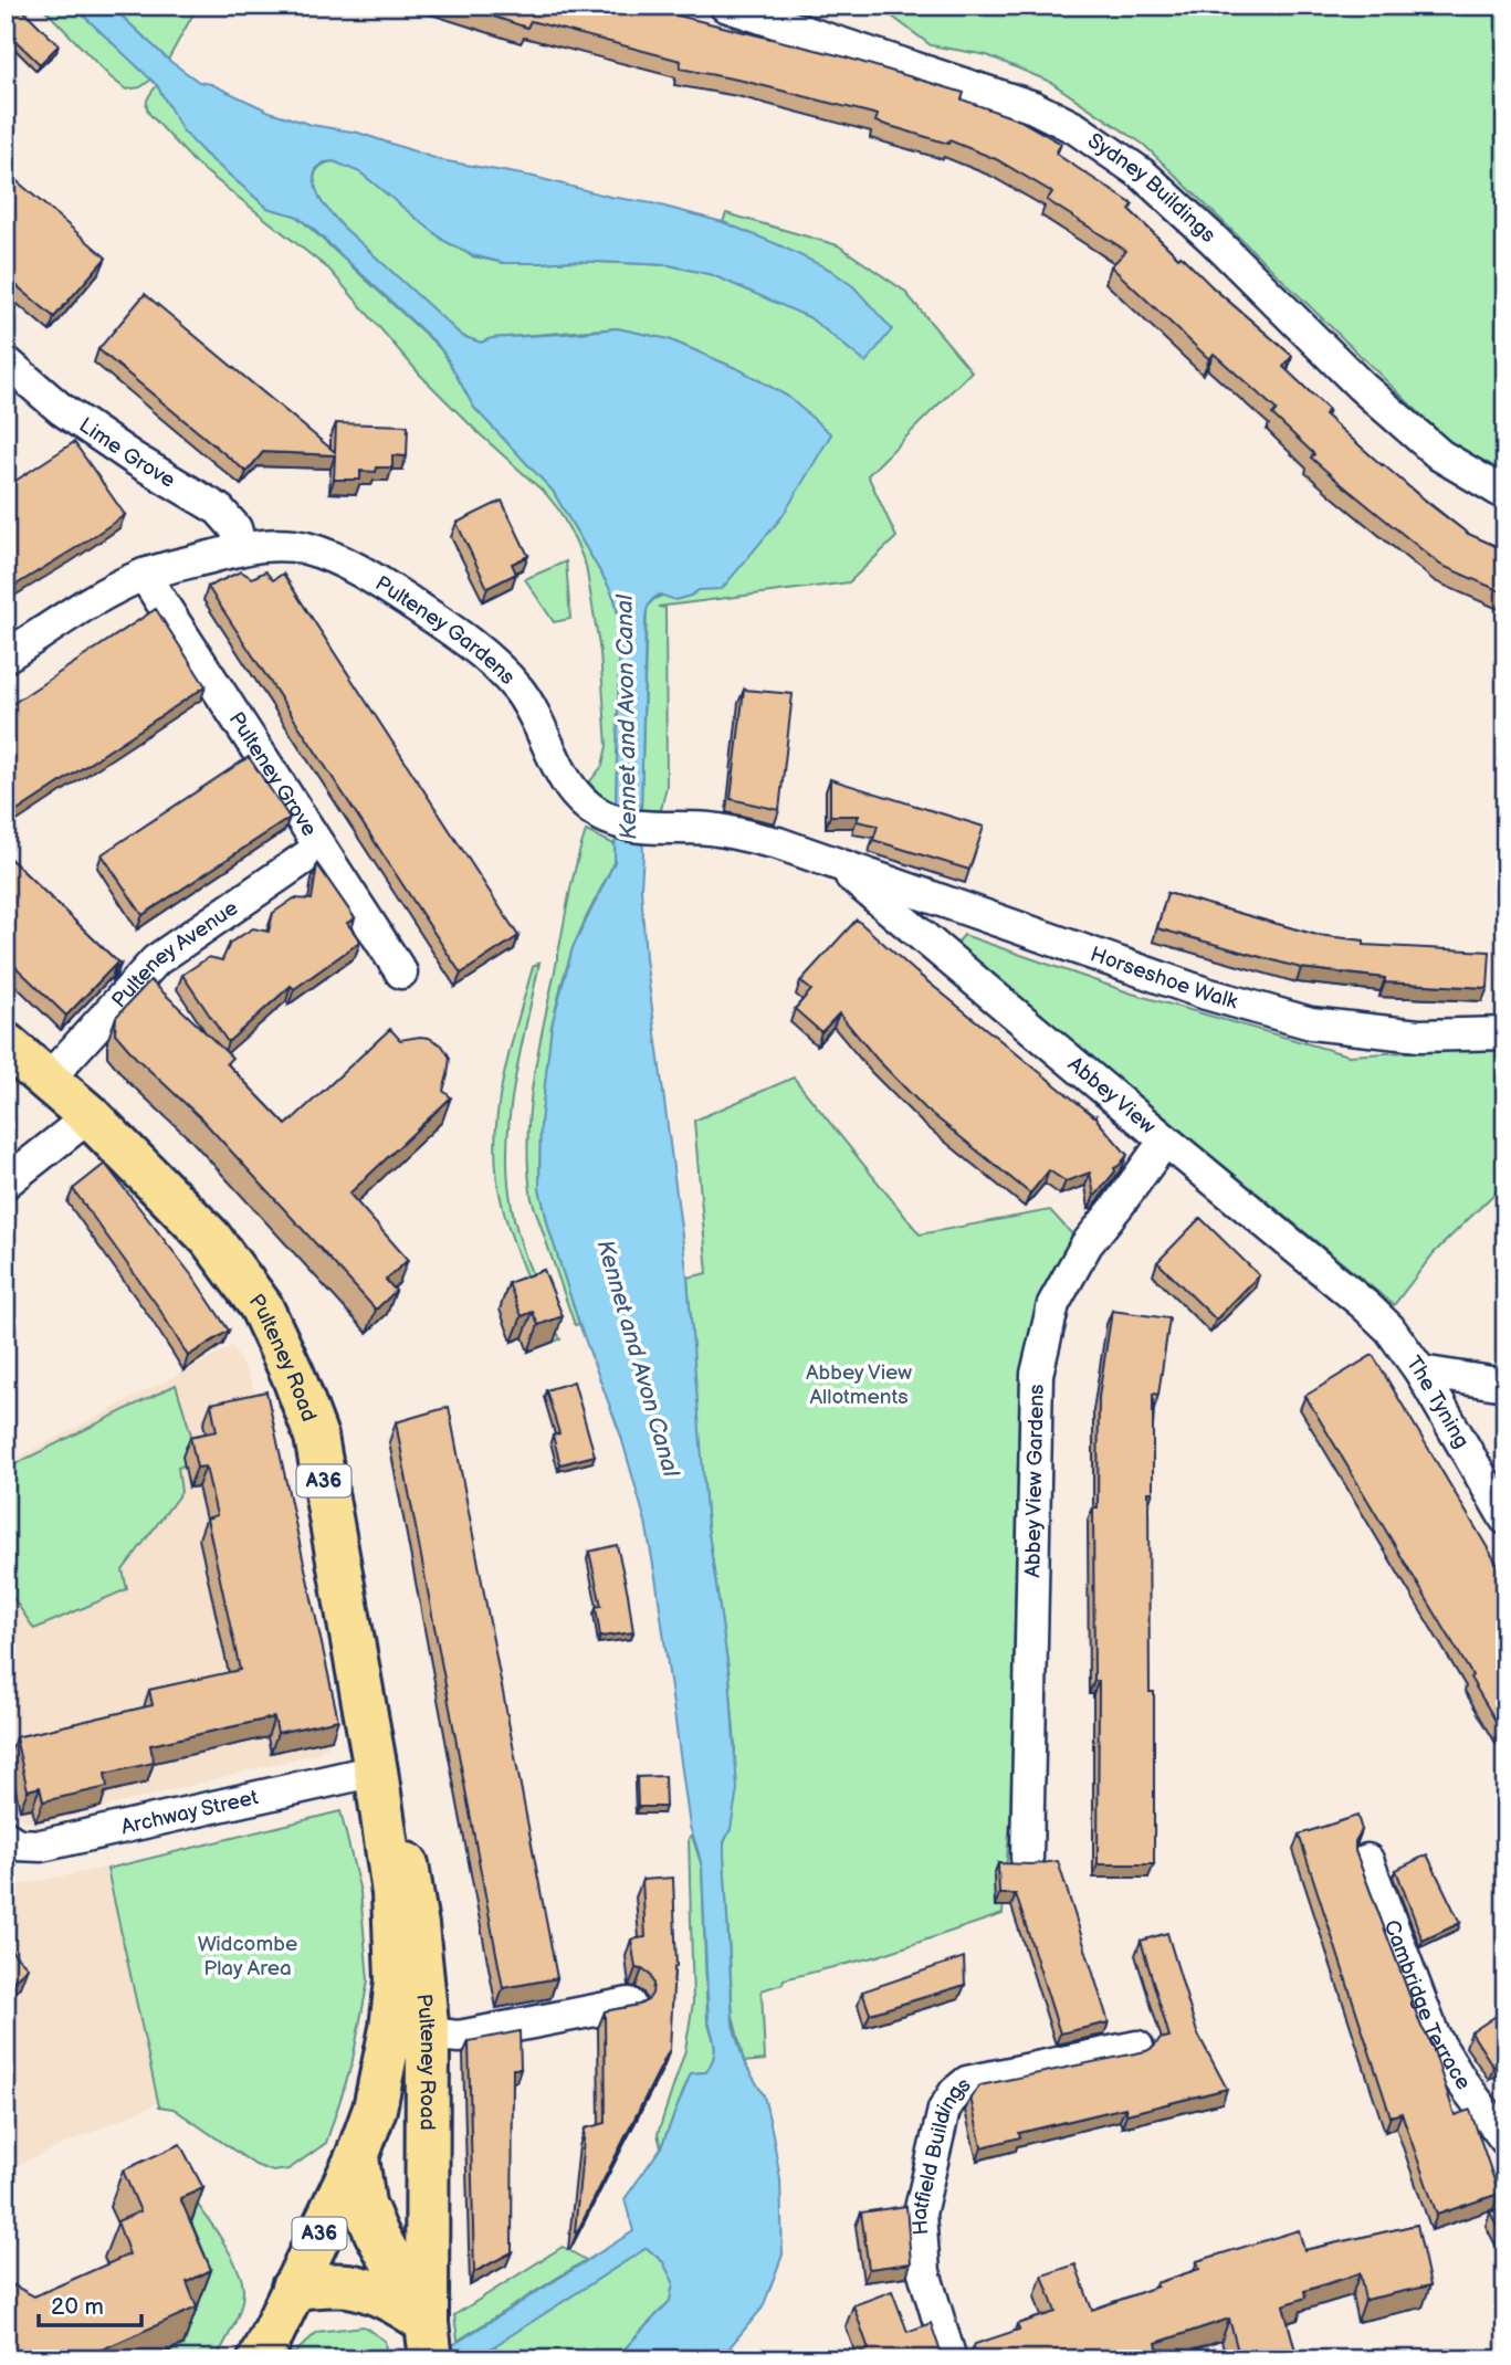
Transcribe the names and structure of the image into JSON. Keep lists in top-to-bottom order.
{
  "streets": {
    "main road": ["Pulteney Road", "A36"],
    "street": [
      "Sydney Buildings",
      "Lime Grove",
      "Pulteney Gardens",
      "Pulteney Grove",
      "Pulteney Avenue",
      "Horseshoe Walk",
      "Abbey View",
      "The Tyning",
      "Abbey View Gardens",
      "Archway Street",
      "Cambridge Terrace",
      "Hatfield Buildings"
    ]
  },
  "crossings": [
    ["Lime Grove", "Pulteney Gardens"],
    ["Pulteney Gardens", "Pulteney Grove"],
    ["Pulteney Gardens", "Horseshoe Walk"],
    ["Pulteney Gardens", "Abbey View"],
    ["Pulteney Grove", "Pulteney Avenue"],
    ["Pulteney Avenue", "Pulteney Road"],
    ["Horseshoe Walk", "Abbey View"],
    ["Abbey View", "The Tyning"],
    ["Abbey View", "Abbey View Gardens"],
    ["Pulteney Road", "A36"],
    ["Pulteney Road", "Archway Street"]
  ],
  "water": ["Kennet and Avon Canal"],
  "parks": ["Abbey View Allotments", "Widcombe Play Area"],
  "scale_bar": "20 m"
}
